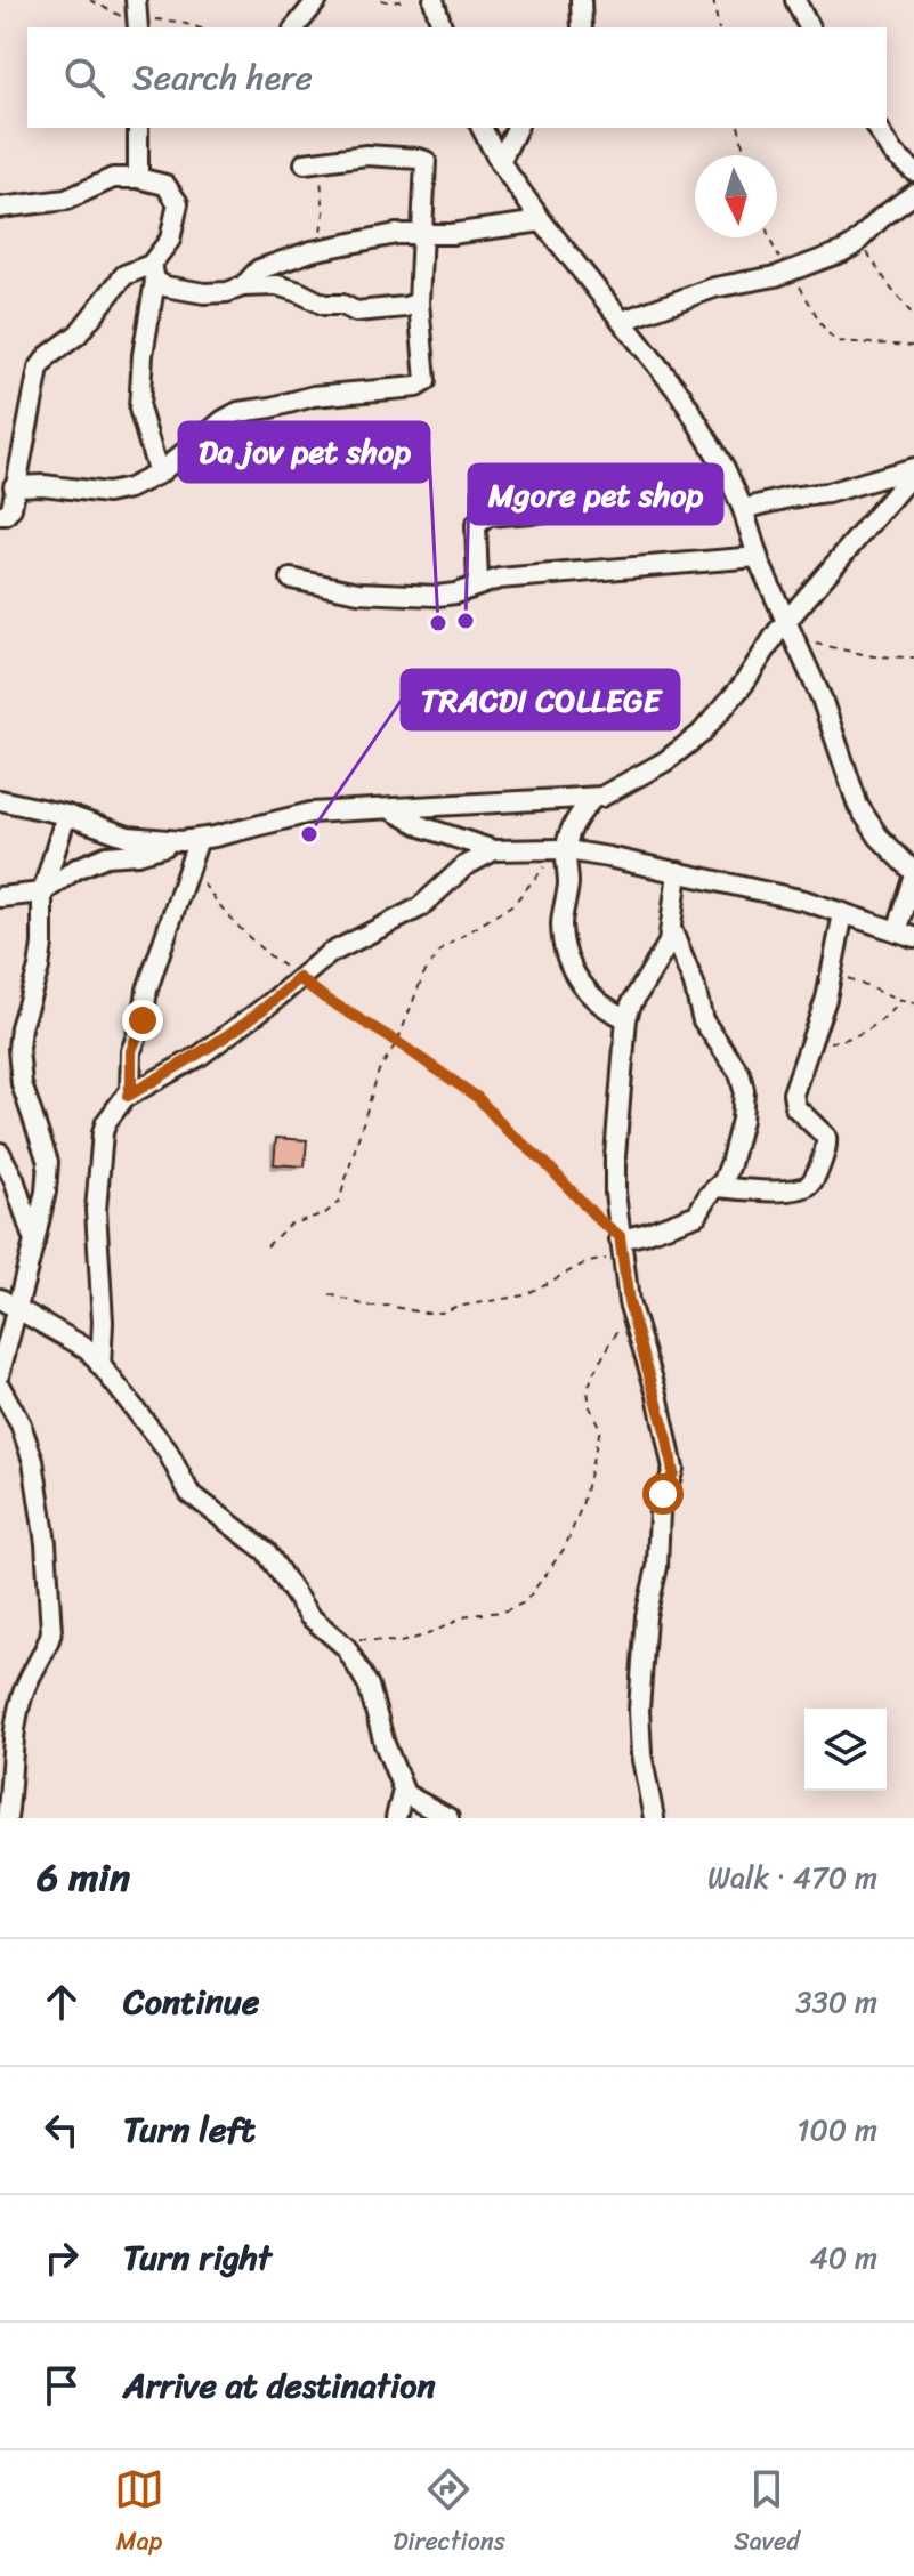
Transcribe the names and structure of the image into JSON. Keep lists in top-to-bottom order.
{
  "places": ["Mgore pet shop", "Da jov pet shop", "TRACDI COLLEGE"],
  "north": "bottom",
  "page": {
    "search": "Search here",
    "heading": ["6 min", "Walk · 470 m"],
    "list": [
      ["Continue", "330 m"],
      ["Turn left", "100 m"],
      ["Turn right", "40 m"],
      "Arrive at destination"
    ],
    "nav": ["Map", "Directions", "Saved"]
  }
}
